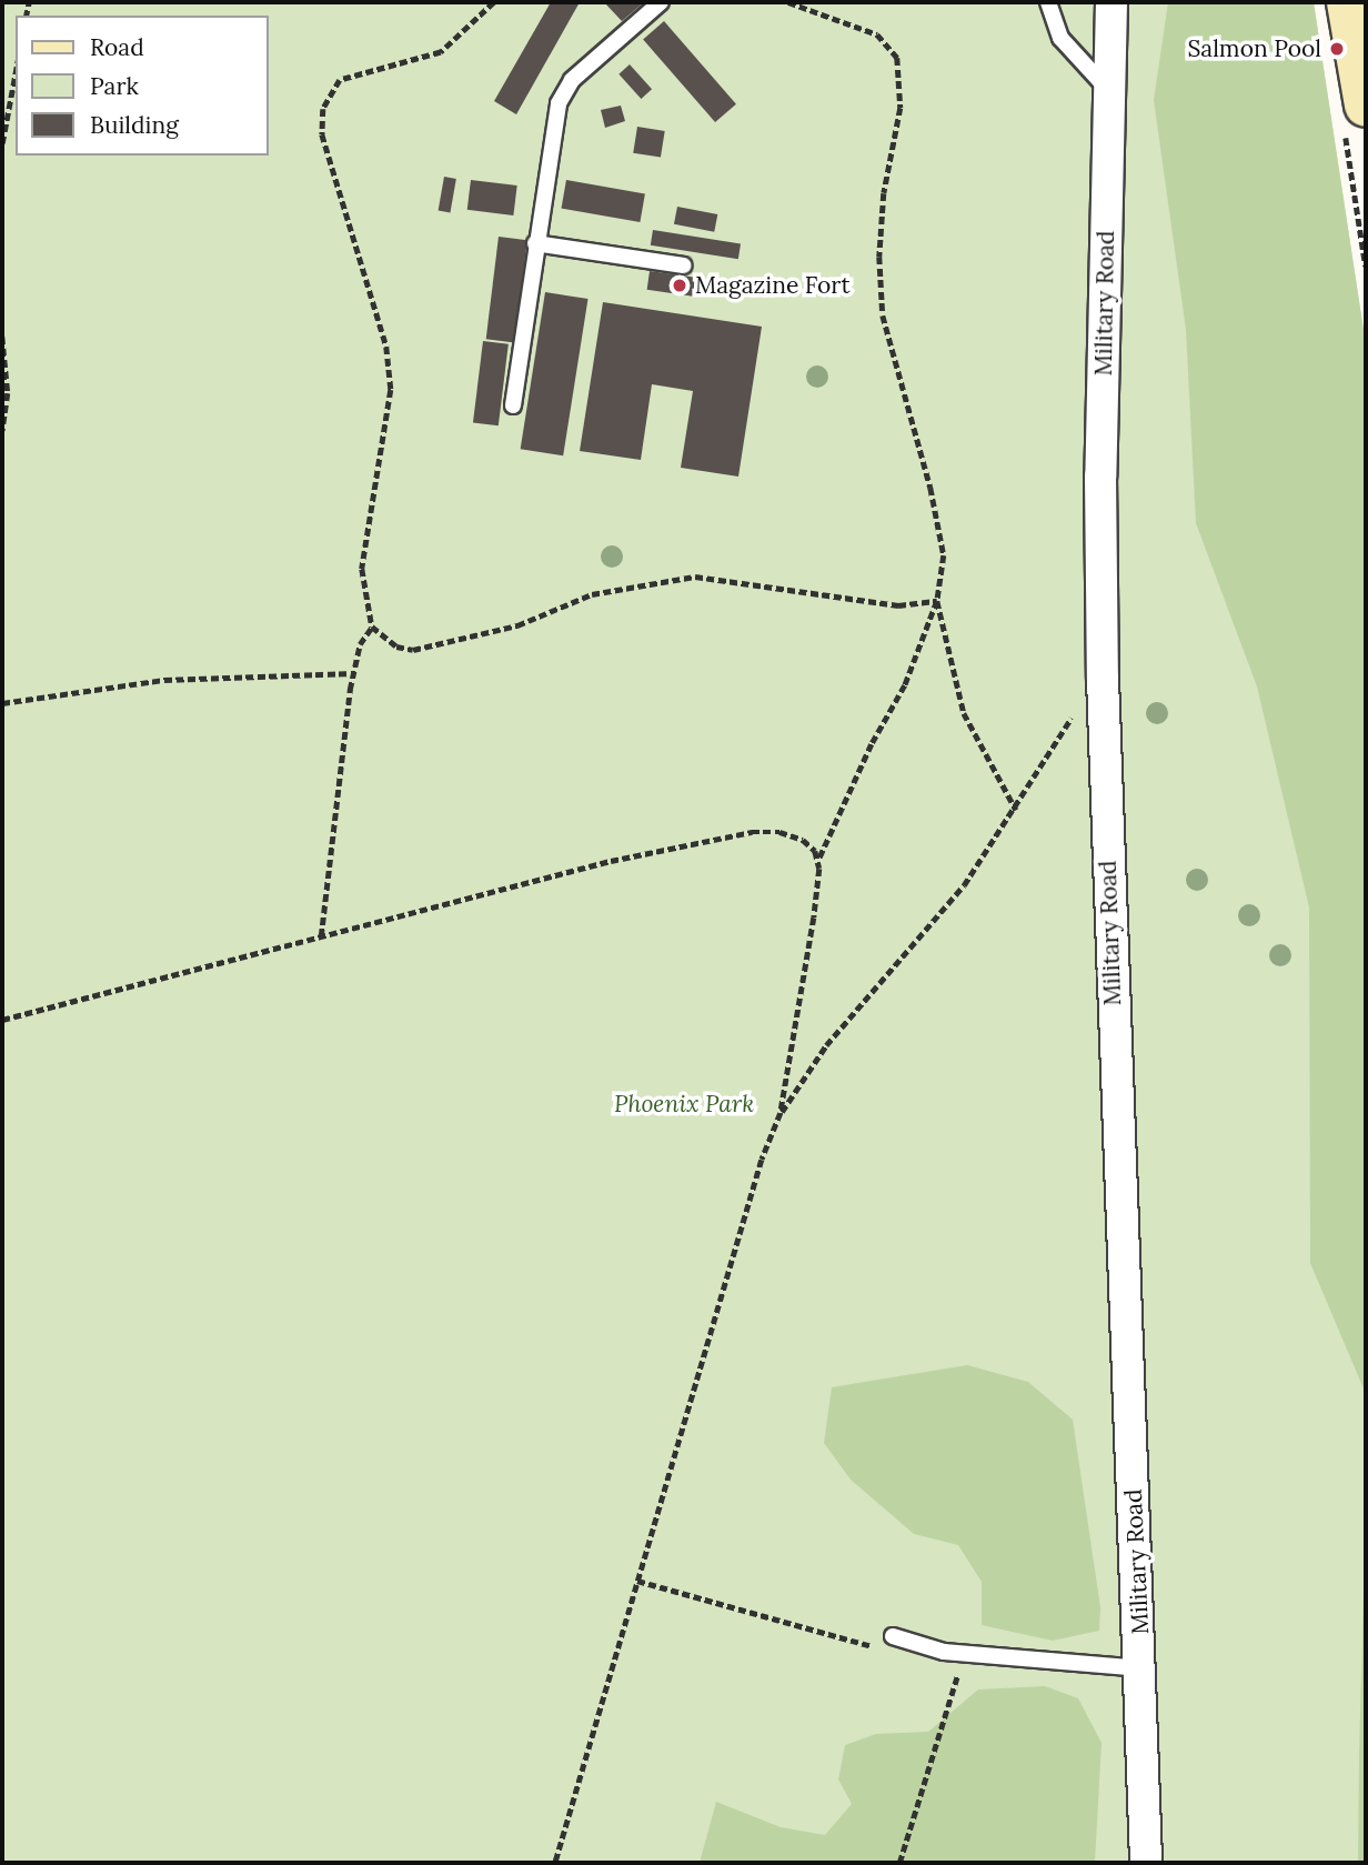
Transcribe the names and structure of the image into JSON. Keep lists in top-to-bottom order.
{
  "streets": {
    "street": ["Military Road"]
  },
  "parks": ["Phoenix Park"],
  "places": ["Salmon Pool", "Magazine Fort"],
  "legend": ["Road", "Park", "Building"]
}
